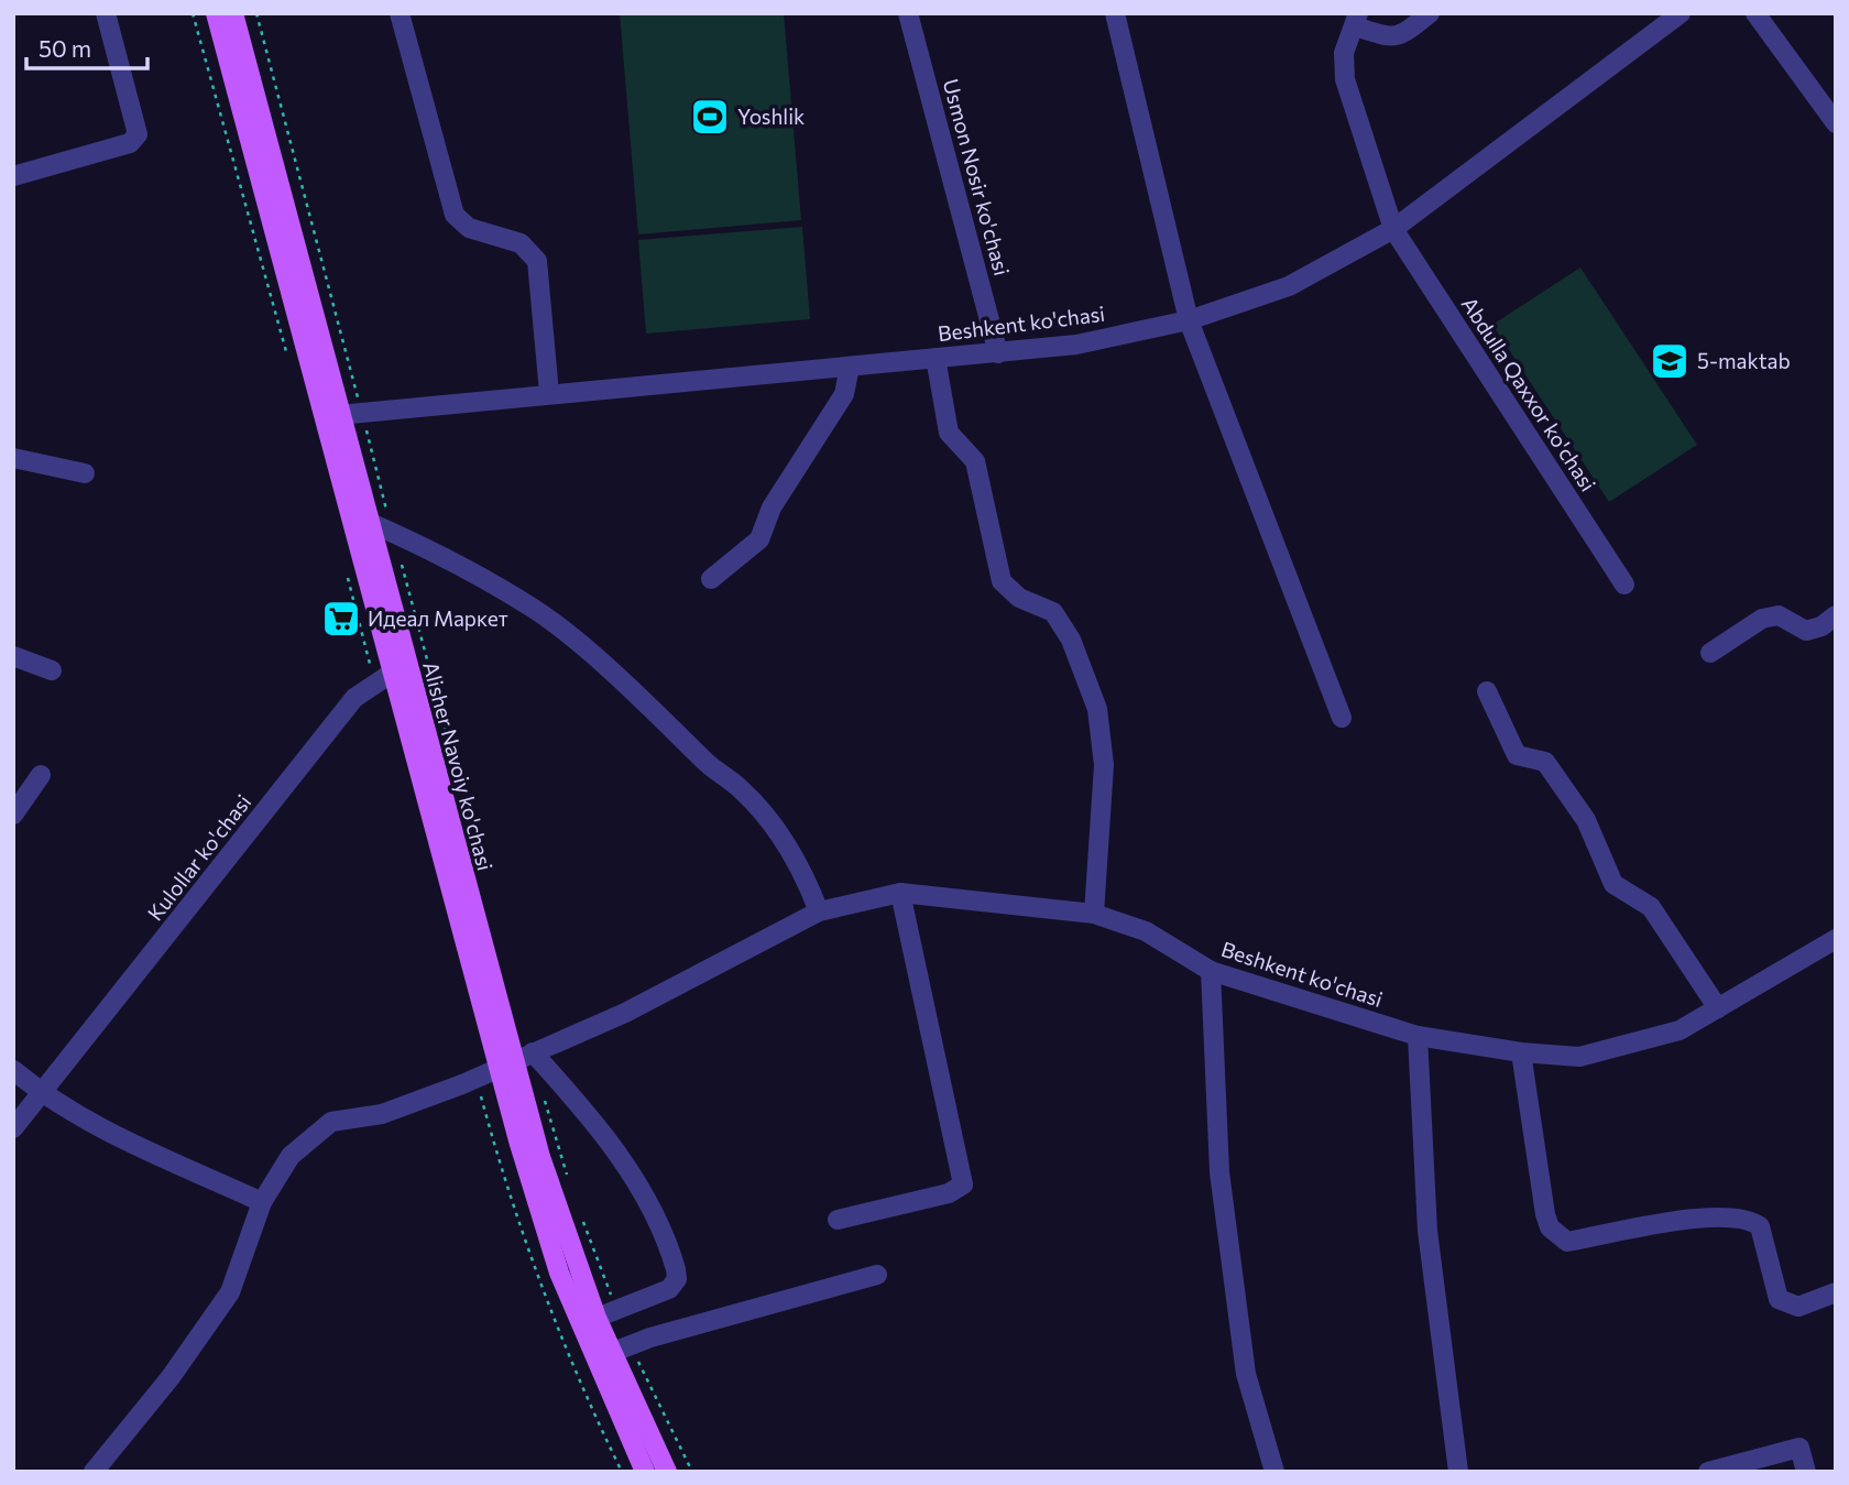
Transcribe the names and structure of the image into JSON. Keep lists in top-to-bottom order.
{
  "streets": {
    "main road": ["Alisher Navoiy ko'chasi"],
    "street": [
      "Usmon Nosir ko'chasi",
      "Beshkent ko'chasi",
      "Abdulla Qaxxor ko'chasi",
      "Kulollar ko'chasi"
    ]
  },
  "crossings": [
    ["Usmon Nosir ko'chasi", "Beshkent ko'chasi"],
    ["Beshkent ko'chasi", "Abdulla Qaxxor ko'chasi"],
    ["Beshkent ko'chasi", "Alisher Navoiy ko'chasi"],
    ["Alisher Navoiy ko'chasi", "Kulollar ko'chasi"]
  ],
  "places": {
    "sports": ["Yoshlik"],
    "school or university": ["5-maktab"],
    "supermarket": ["Идеал Маркет"]
  },
  "scale_bar": "50 m"
}
